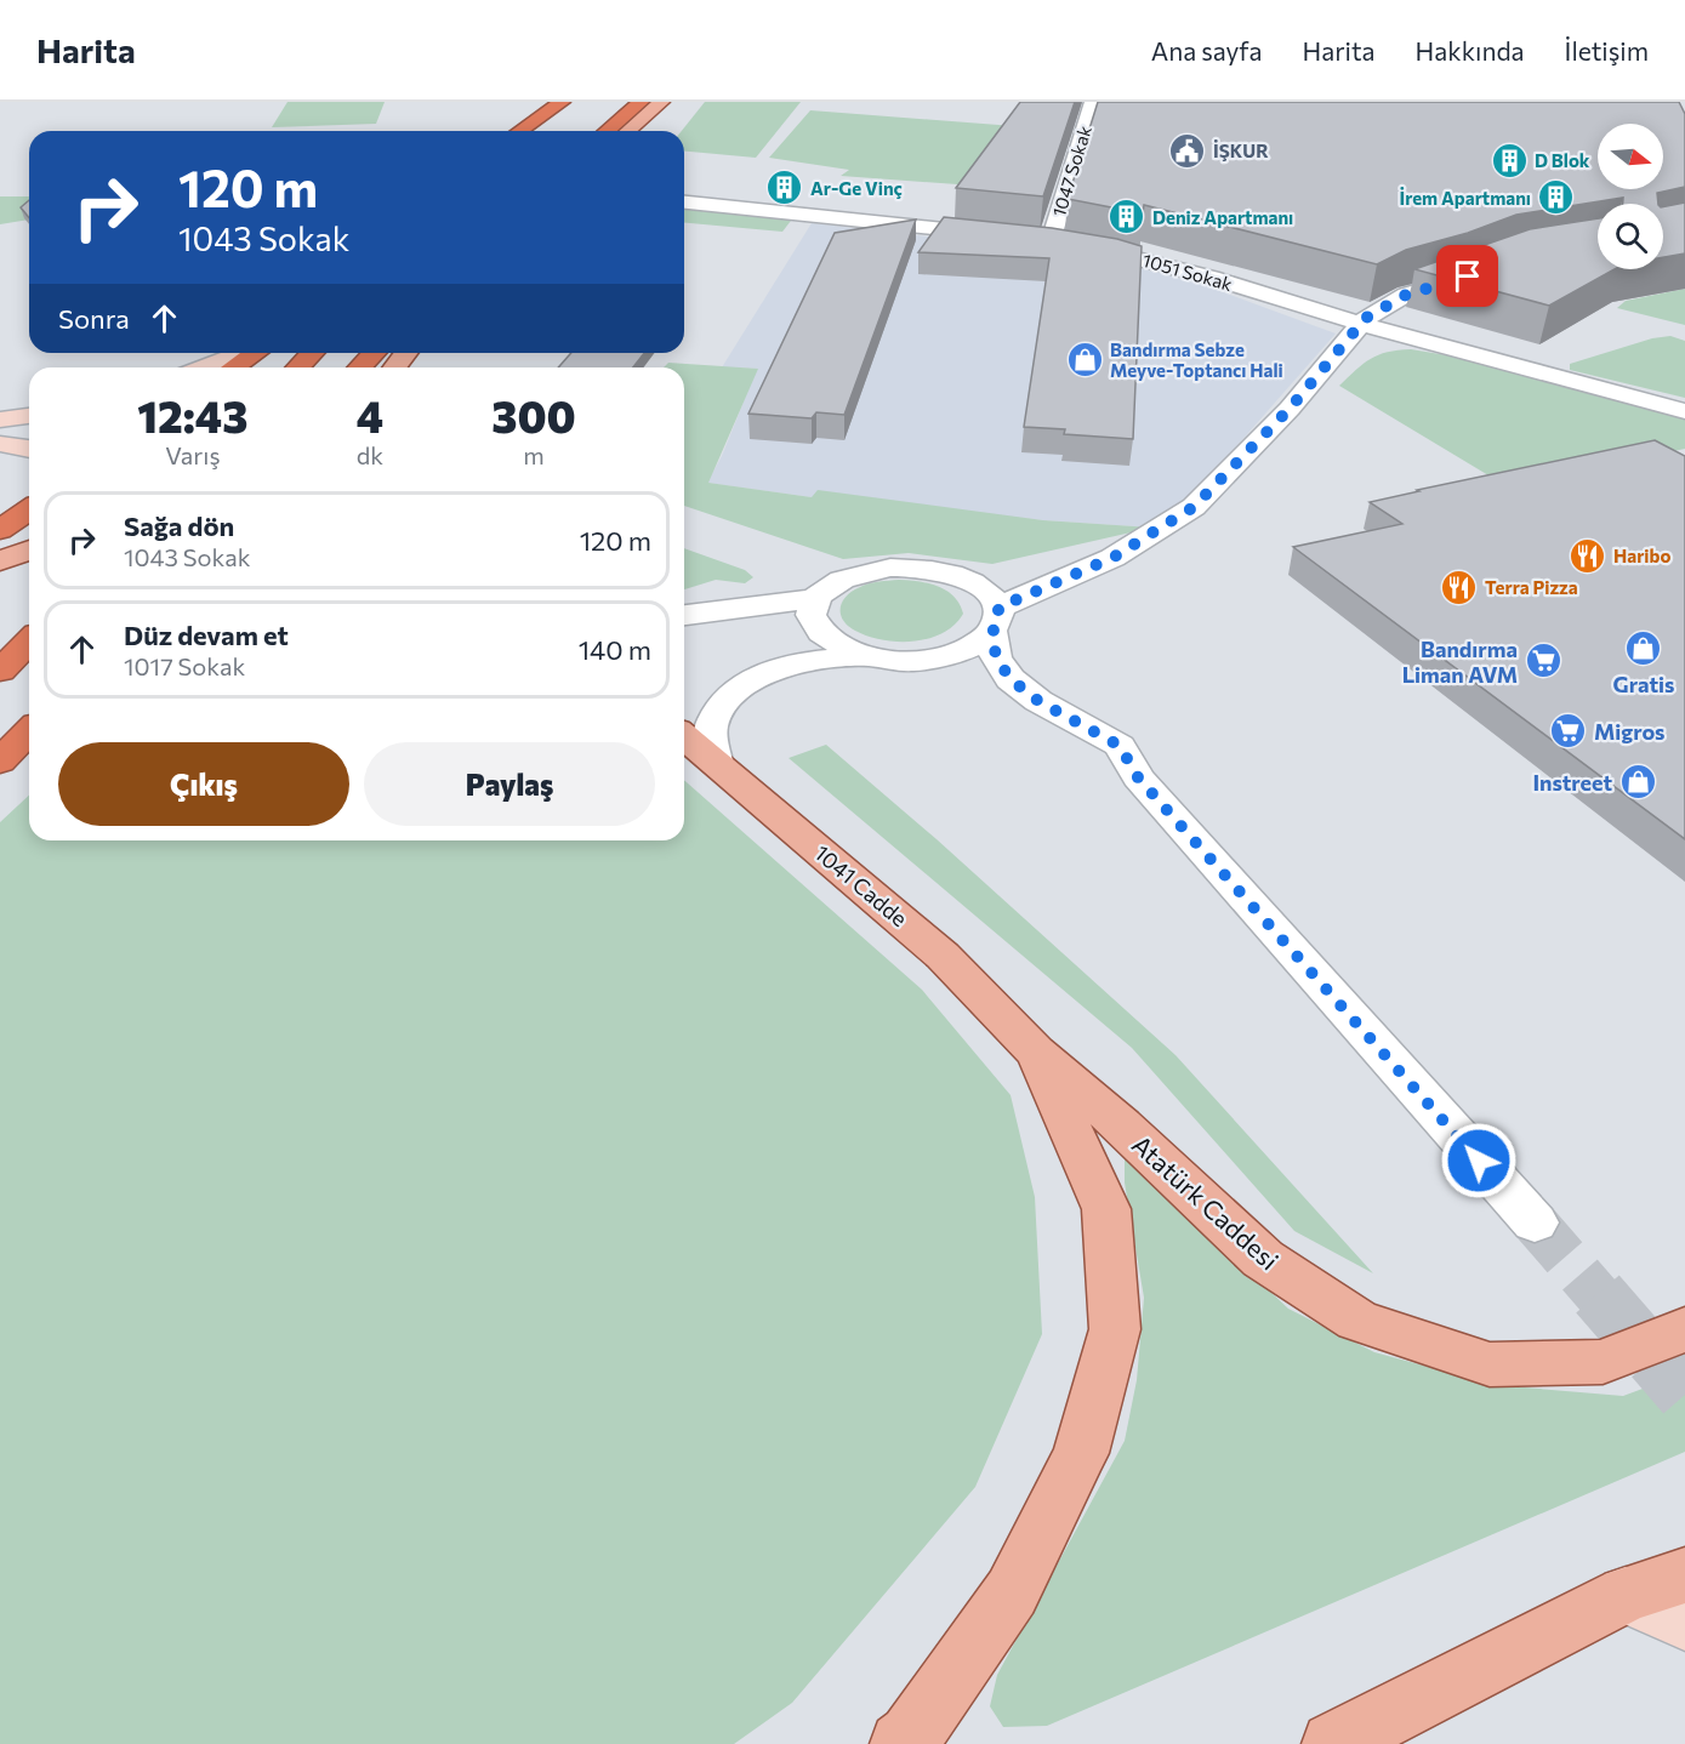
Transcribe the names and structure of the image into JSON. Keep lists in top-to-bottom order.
{
  "streets": {
    "main road": ["1041 Cadde", "Atatürk Caddesi"],
    "street": ["1047 Sokak", "1051 Sokak"]
  },
  "crossings": [
    ["1047 Sokak", "1051 Sokak"],
    ["1041 Cadde", "Atatürk Caddesi"]
  ],
  "places": {
    "public building": ["İŞKUR"],
    "building": [
      "D Blok",
      "Ar-Ge Vinç",
      "İrem Apartmanı",
      "Deniz Apartmanı"
    ],
    "shop": ["Bandırma Sebze Meyve-Toptancı Hali", "Gratis", "Instreet"],
    "restaurant": ["Haribo", "Terra Pizza"],
    "supermarket": ["Bandırma Liman AVM", "Migros"]
  },
  "north": "right",
  "page": {
    "header": "Harita",
    "nav": [
      "Ana sayfa",
      "Harita",
      "Hakkında",
      "İletişim"
    ],
    "turn": ["120 m", "1043 Sokak"],
    "then": "Sonra",
    "eta": [
      "12:43",
      "Varış",
      "4",
      "dk",
      "300",
      "m"
    ],
    "list": [
      {
        "name": "Sağa dön",
        "note": "1043 Sokak",
        "value": "120 m"
      },
      {
        "name": "Düz devam et",
        "note": "1017 Sokak",
        "value": "140 m"
      }
    ],
    "buttons": ["Çıkış", "Paylaş"]
  }
}
